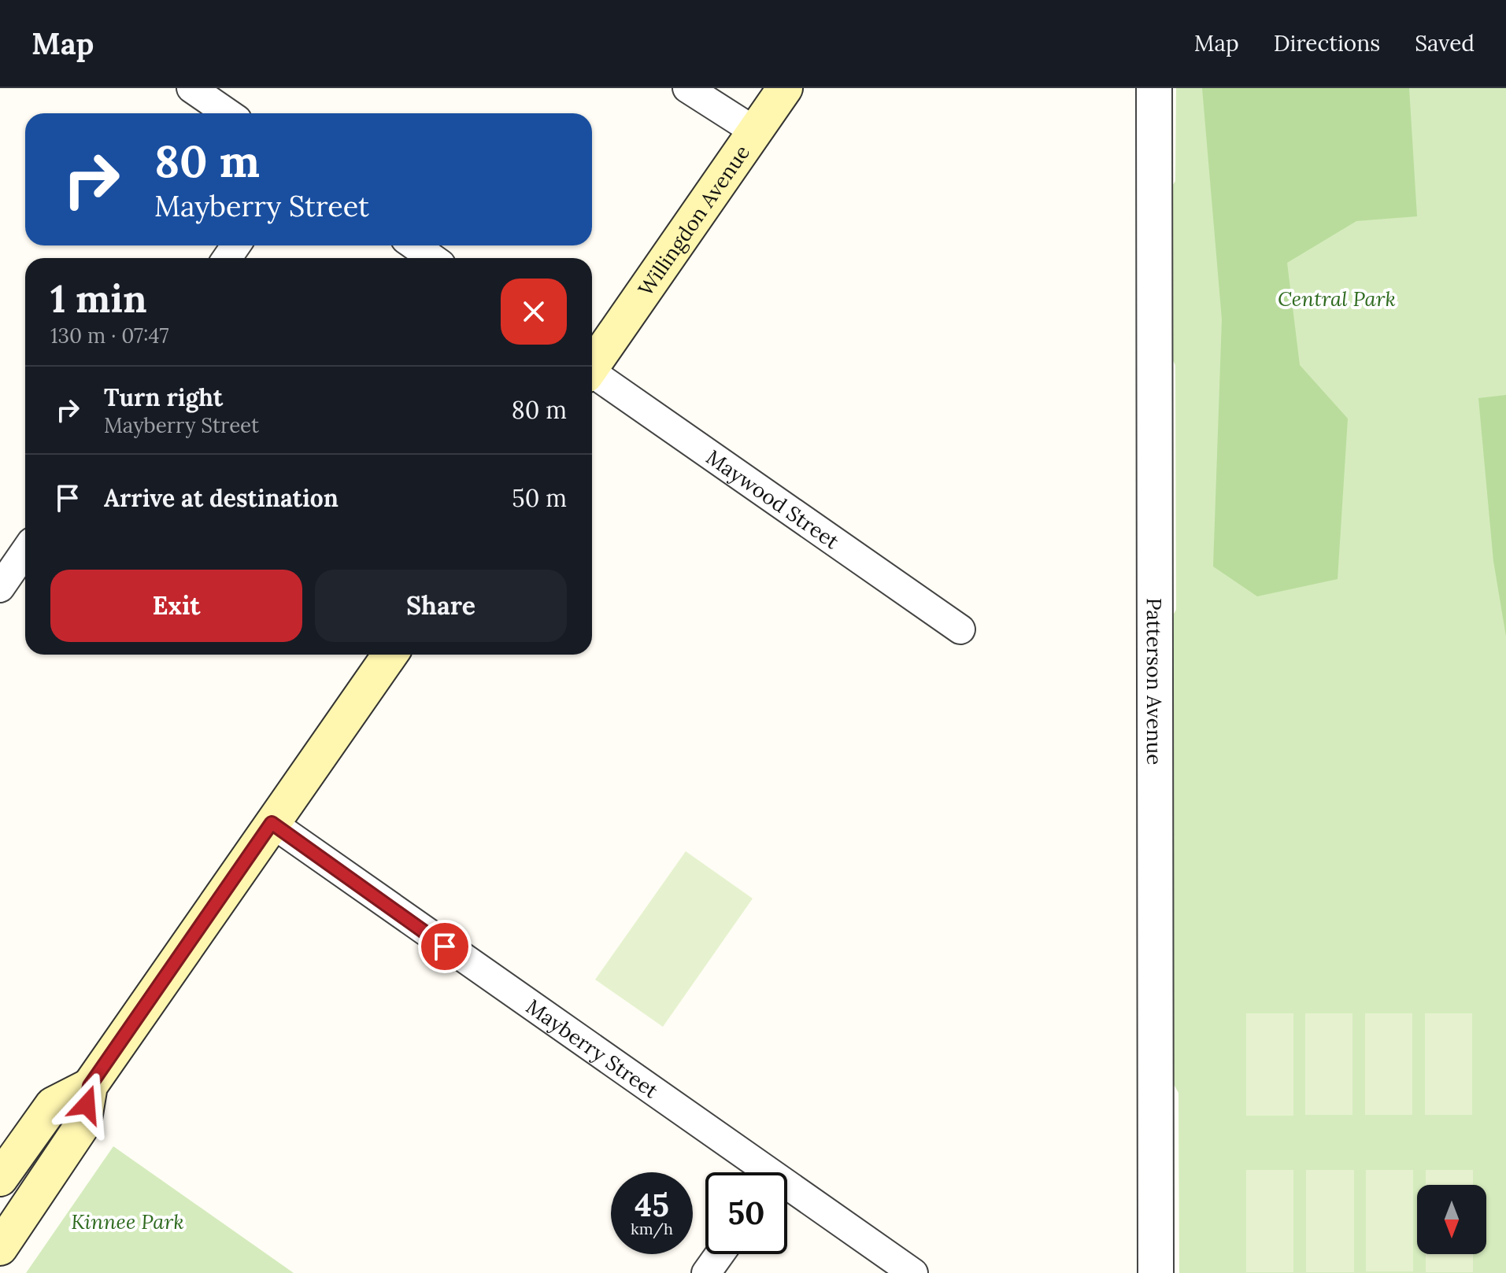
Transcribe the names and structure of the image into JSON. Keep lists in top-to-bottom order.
{
  "streets": {
    "main road": ["Willingdon Avenue"],
    "street": ["Maywood Street", "Patterson Avenue", "Mayberry Street"]
  },
  "parks": ["Central Park", "Kinnee Park"],
  "north": "bottom",
  "page": {
    "header": "Map",
    "nav": ["Map", "Directions", "Saved"],
    "turn": ["80 m", "Mayberry Street"],
    "heading": ["1 min", "130 m · 07:47"],
    "list": [
      {
        "name": "Turn right",
        "note": "Mayberry Street",
        "value": "80 m"
      },
      {
        "name": "Arrive at destination",
        "value": "50 m"
      }
    ],
    "buttons": ["Exit", "Share"],
    "speed": "45 km/h",
    "limit": "50"
  }
}
